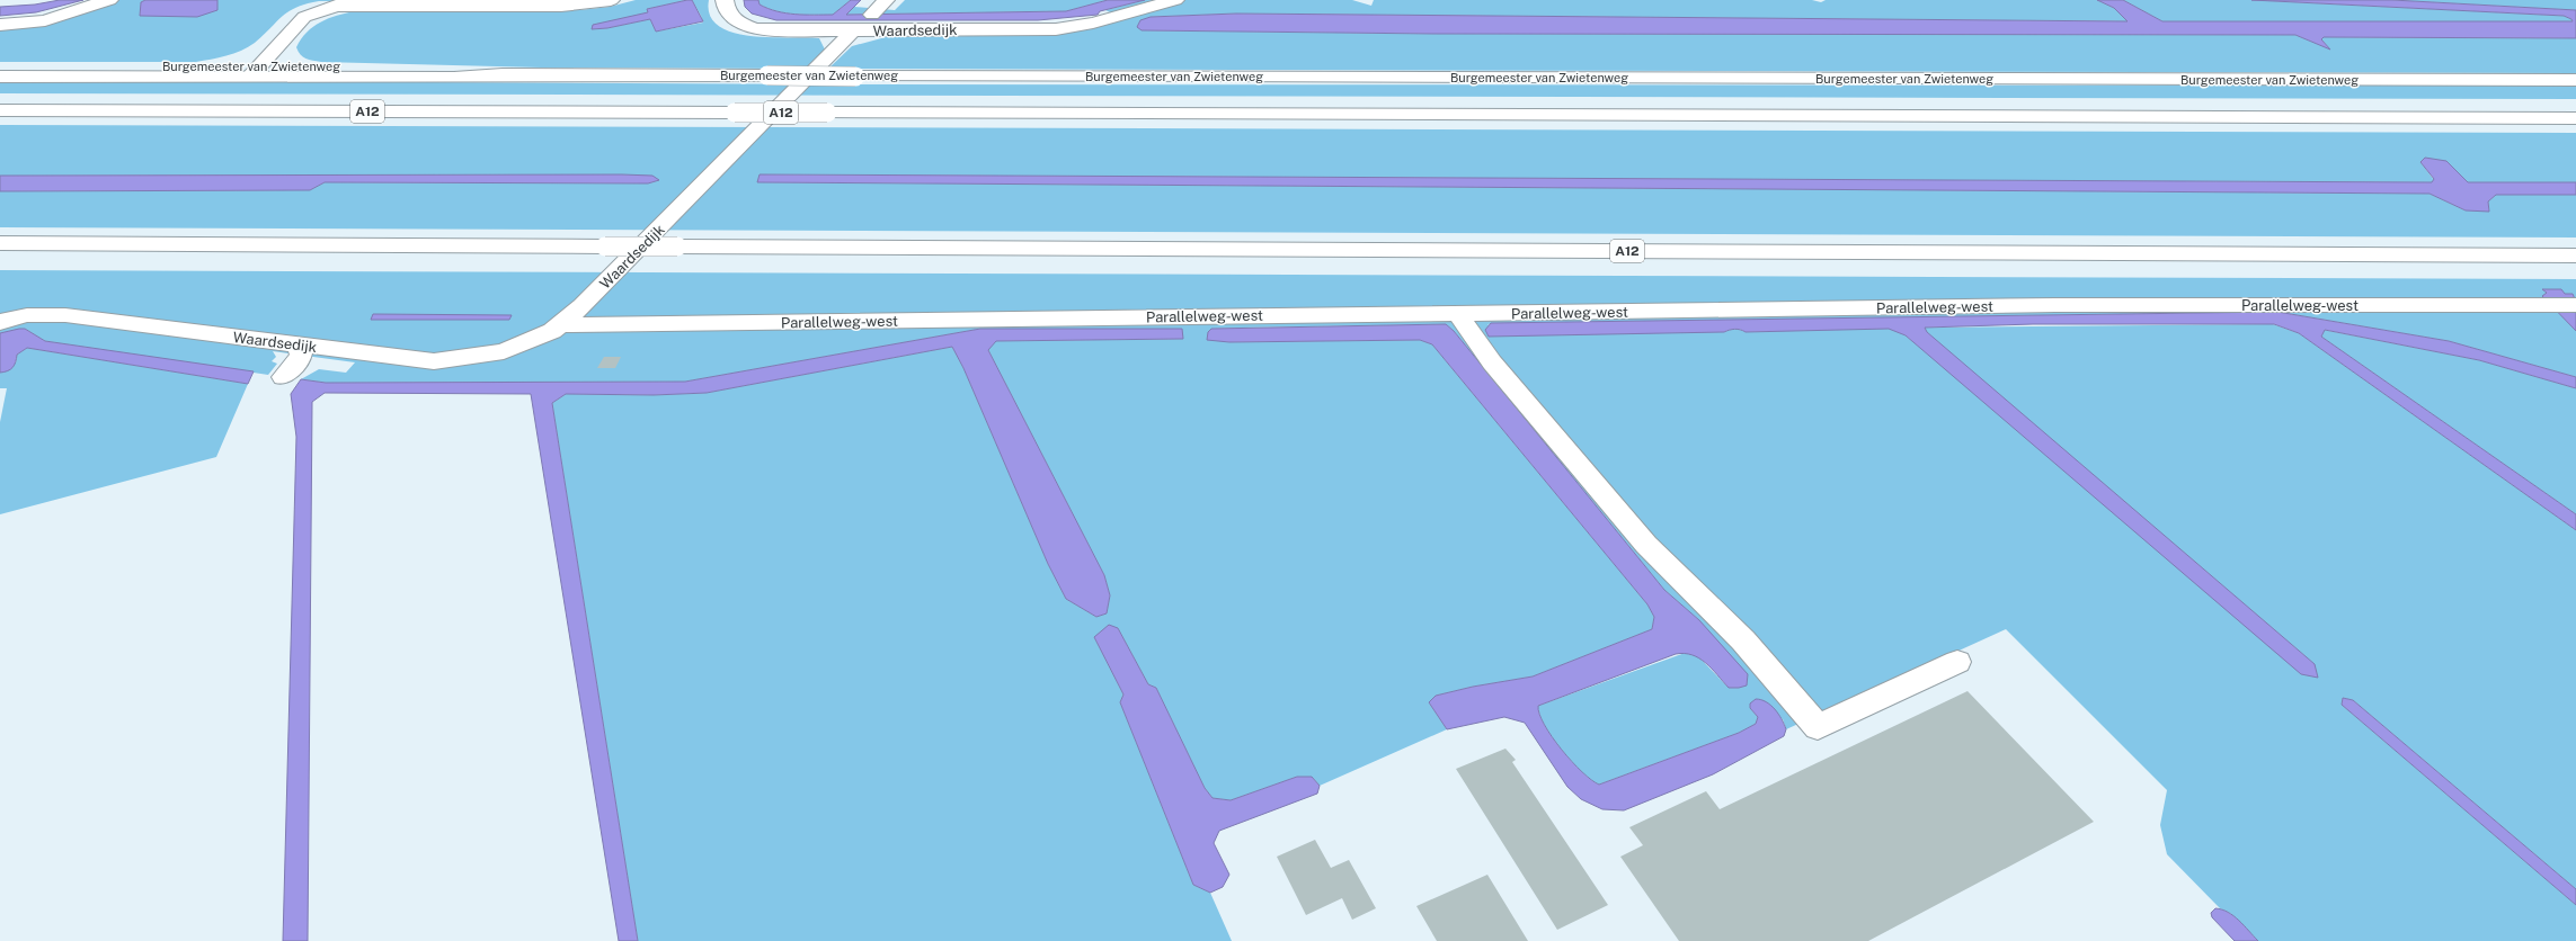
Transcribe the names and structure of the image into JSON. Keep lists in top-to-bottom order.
{
  "streets": {
    "main road": [
      "Waardsedijk",
      "Burgemeester van Zwietenweg",
      "A12",
      "Parallelweg-west"
    ]
  },
  "crossings": [
    ["Waardsedijk", "Parallelweg-west"]
  ]
}
